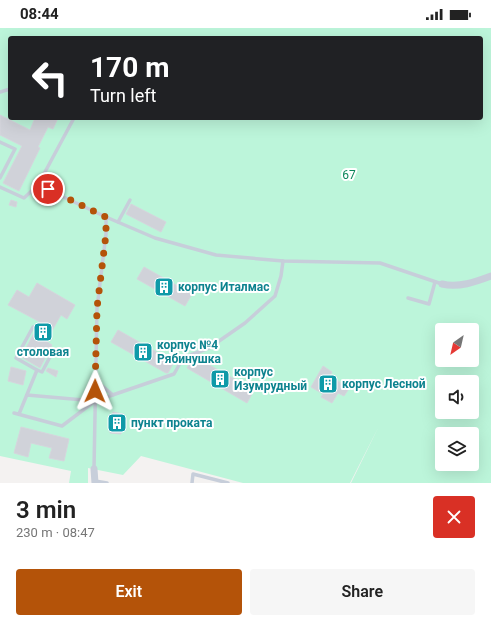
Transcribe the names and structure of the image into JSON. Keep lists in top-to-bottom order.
{
  "parks": ["67"],
  "places": {
    "building": [
      "корпус Италмас",
      "столовая",
      "корпус №4 Рябинушка",
      "корпус Изумрудный",
      "корпус Лесной",
      "пункт проката"
    ]
  },
  "north": "bottom left",
  "page": {
    "status": "08:44",
    "turn": ["170 m", "Turn left"],
    "heading": ["3 min", "230 m · 08:47"],
    "buttons": ["Exit", "Share"]
  }
}
